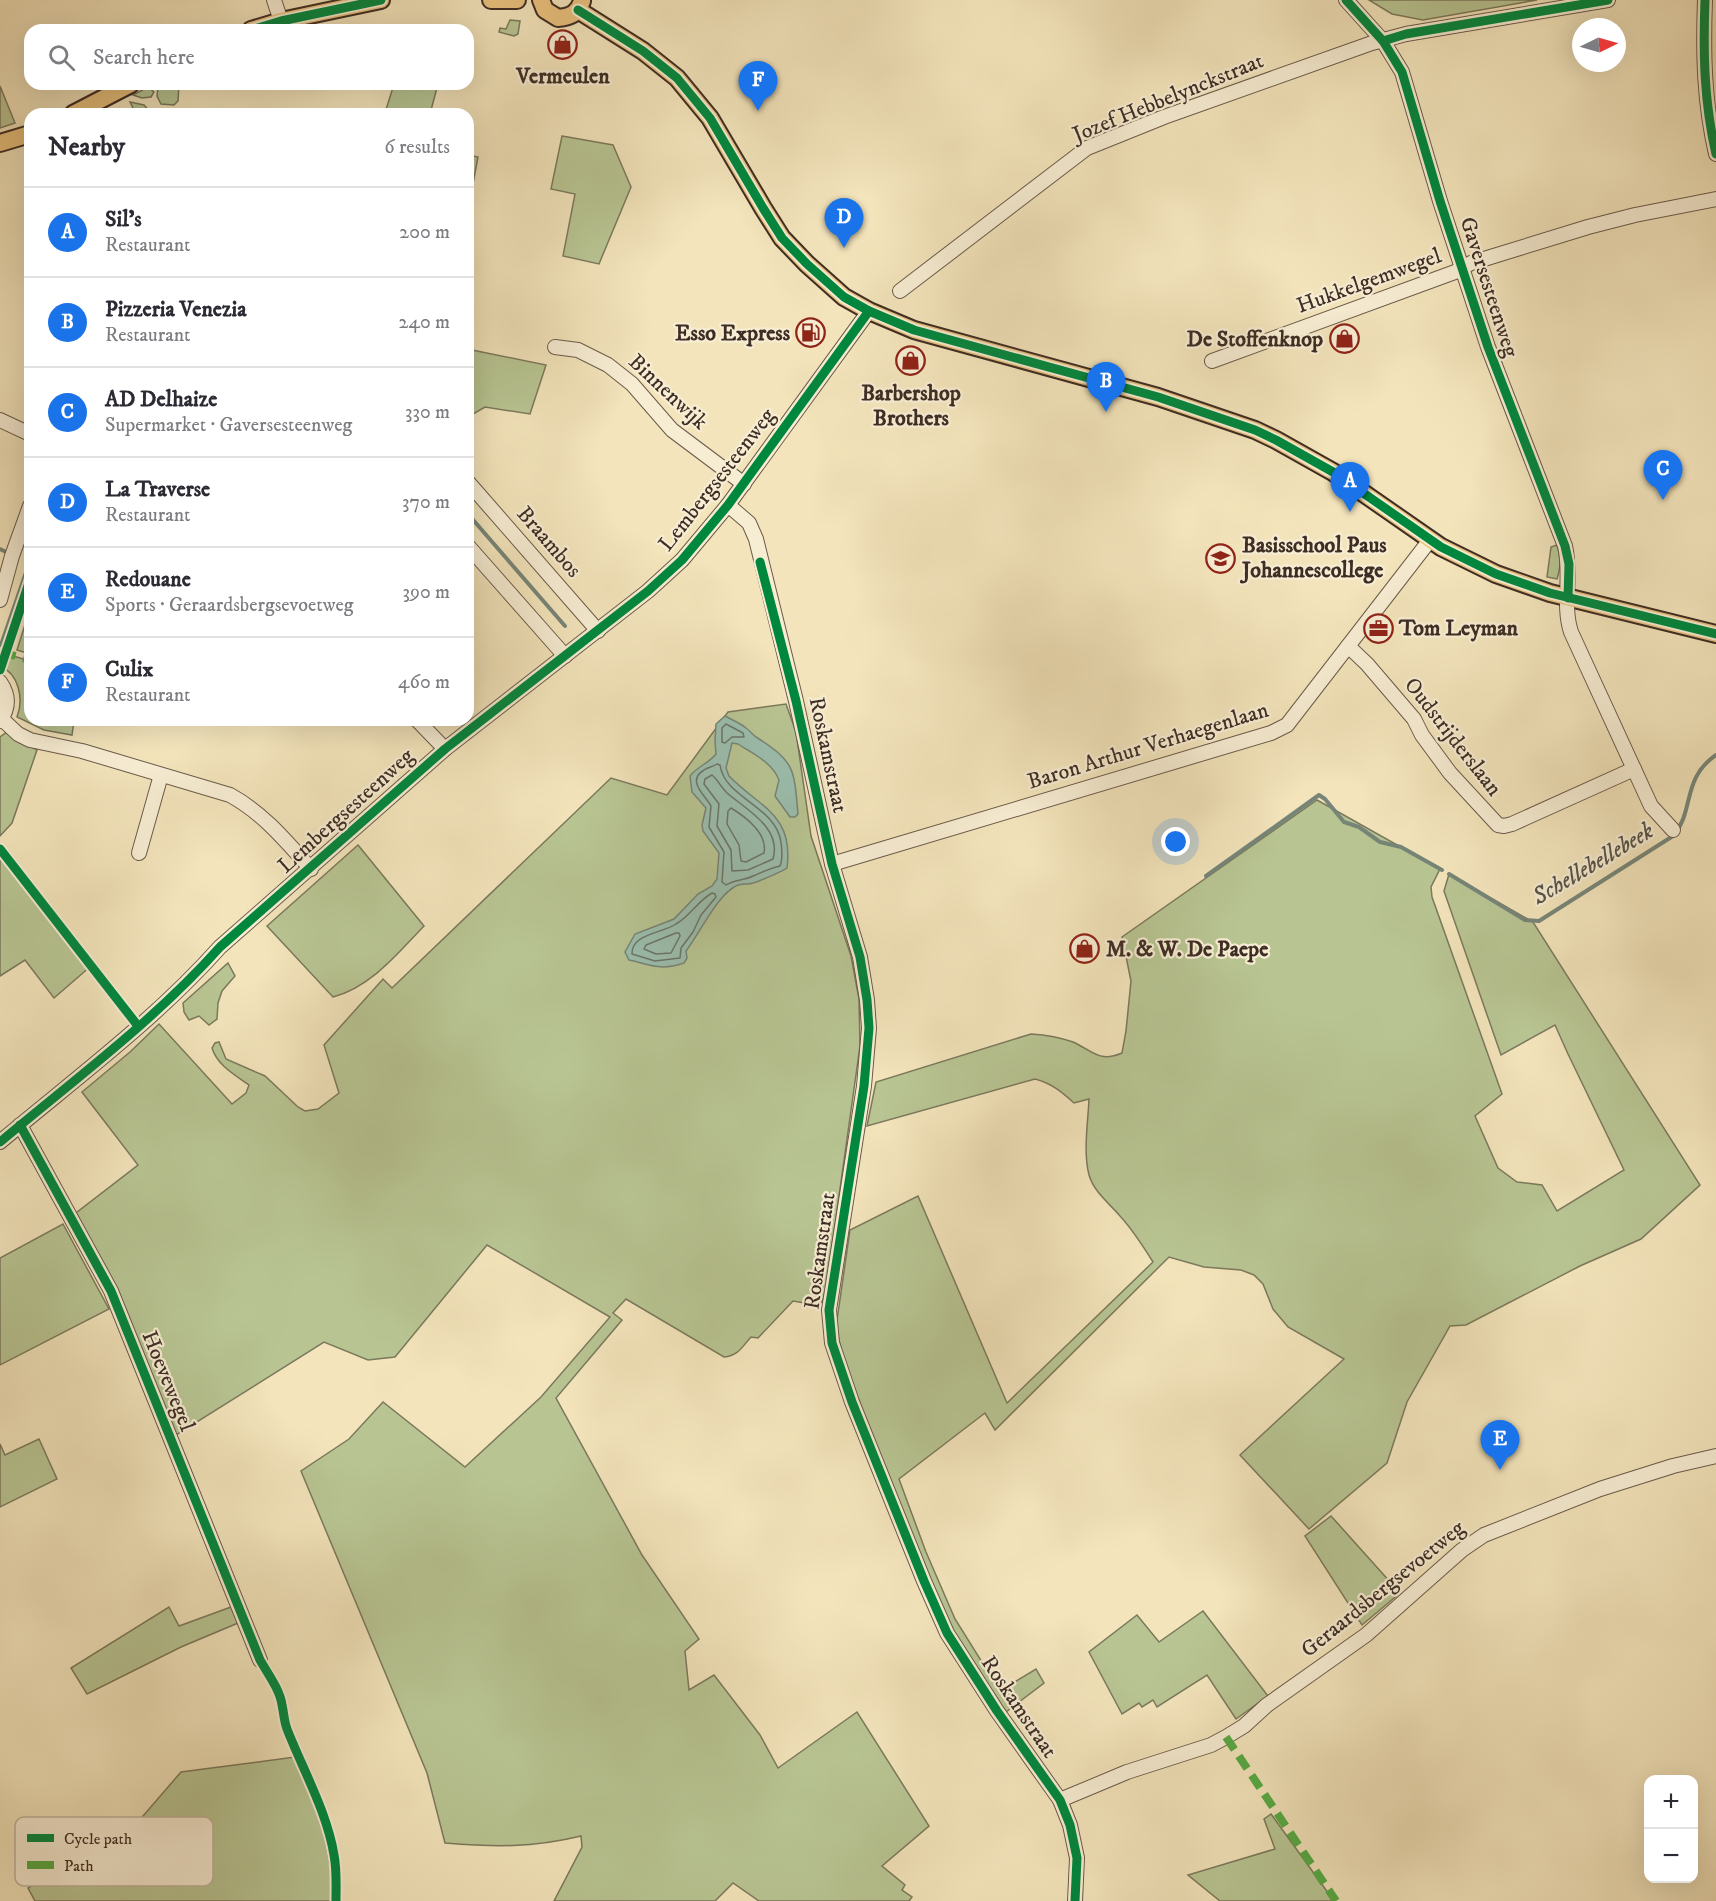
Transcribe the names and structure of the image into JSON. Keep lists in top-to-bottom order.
{
  "streets": {
    "street": [
      "Jozef Hebbelynckstraat",
      "Hukkelgemwegel",
      "Gaversesteenweg",
      "Binnenwijk",
      "Lembergsesteenweg",
      "Braambos",
      "Oudstrijderslaan",
      "Baron Arthur Verhaegenlaan",
      "Roskamstraat",
      "Hoevewegel",
      "Geraardsbergsevoetweg"
    ]
  },
  "crossings": [
    ["Jozef Hebbelynckstraat", "Gaversesteenweg"],
    ["Hukkelgemwegel", "Gaversesteenweg"],
    ["Gaversesteenweg", "Oudstrijderslaan"],
    ["Binnenwijk", "Lembergsesteenweg"],
    ["Lembergsesteenweg", "Braambos"],
    ["Lembergsesteenweg", "Roskamstraat"],
    ["Lembergsesteenweg", "Hoevewegel"],
    ["Oudstrijderslaan", "Baron Arthur Verhaegenlaan"],
    ["Baron Arthur Verhaegenlaan", "Roskamstraat"],
    ["Roskamstraat", "Geraardsbergsevoetweg"]
  ],
  "water": ["Schellebellebeek"],
  "places": {
    "shop": [
      "Vermeulen",
      "De Stoffenknop",
      "Barbershop Brothers",
      "M. & W. De Paepe"
    ],
    "fuel station": ["Esso Express"],
    "school or university": ["Basisschool Paus Johannescollege"],
    "office": ["Tom Leyman"]
  },
  "legend": ["Cycle path", "Path"],
  "north": "right",
  "page": {
    "search": "Search here",
    "pins": [
      "F",
      "D",
      "B",
      "C",
      "A",
      "E"
    ],
    "heading": ["Nearby", "6 results"],
    "list": [
      {
        "mark": "A",
        "name": "Sil's",
        "note": "Restaurant",
        "value": "200 m"
      },
      {
        "mark": "B",
        "name": "Pizzeria Venezia",
        "note": "Restaurant",
        "value": "240 m"
      },
      {
        "mark": "C",
        "name": "AD Delhaize",
        "note": "Supermarket · Gaversesteenweg",
        "value": "330 m"
      },
      {
        "mark": "D",
        "name": "La Traverse",
        "note": "Restaurant",
        "value": "370 m"
      },
      {
        "mark": "E",
        "name": "Redouane",
        "note": "Sports · Geraardsbergsevoetweg",
        "value": "390 m"
      },
      {
        "mark": "F",
        "name": "Culix",
        "note": "Restaurant",
        "value": "460 m"
      }
    ],
    "map_buttons": ["+", "−"]
  }
}
